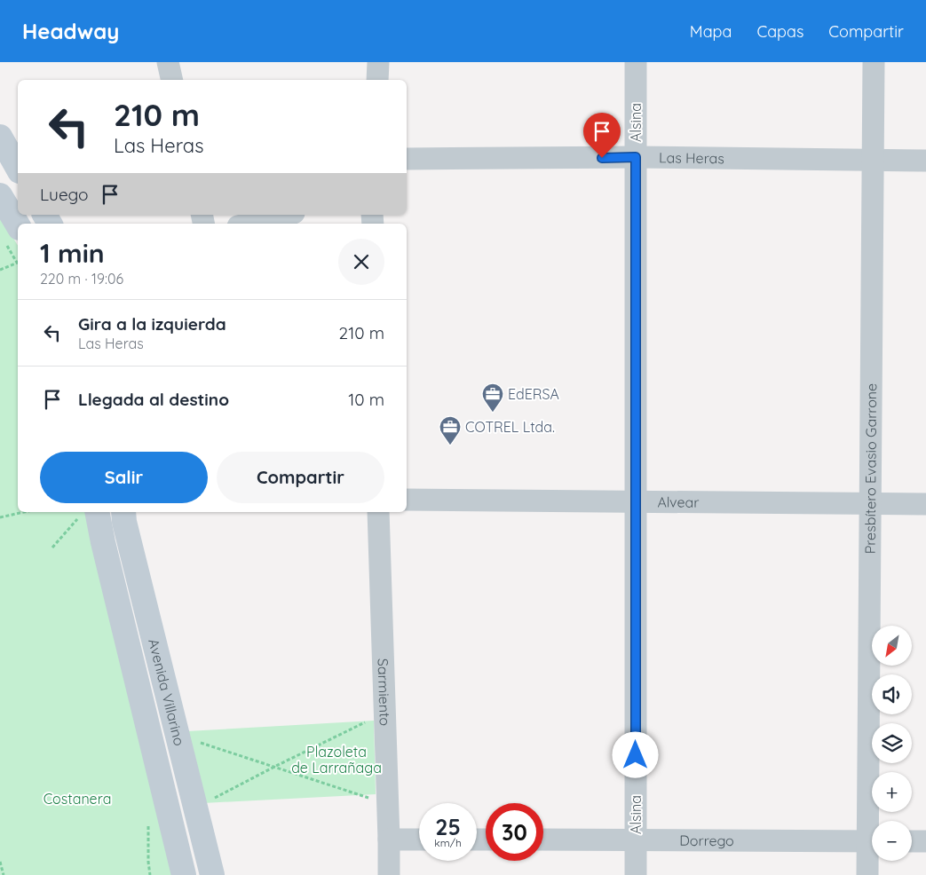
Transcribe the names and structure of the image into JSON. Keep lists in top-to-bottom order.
{
  "streets": {
    "main road": ["Avenida Villarino"],
    "street": [
      "Alsina",
      "Las Heras",
      "Presbítero Evasio Garrone",
      "Alvear",
      "Sarmiento",
      "Dorrego"
    ]
  },
  "crossings": [
    ["Alsina", "Las Heras"],
    ["Alsina", "Alvear"],
    ["Alsina", "Dorrego"],
    ["Las Heras", "Presbítero Evasio Garrone"],
    ["Presbítero Evasio Garrone", "Alvear"]
  ],
  "parks": ["Plazoleta de Larrañaga", "Costanera"],
  "places": {
    "office": ["EdERSA", "COTREL Ltda."]
  },
  "north": "bottom left",
  "page": {
    "header": "Headway",
    "nav": ["Mapa", "Capas", "Compartir"],
    "turn": ["210 m", "Las Heras"],
    "then": "Luego",
    "heading": ["1 min", "220 m · 19:06"],
    "list": [
      {
        "name": "Gira a la izquierda",
        "note": "Las Heras",
        "value": "210 m"
      },
      {
        "name": "Llegada al destino",
        "value": "10 m"
      }
    ],
    "buttons": ["Salir", "Compartir"],
    "map_buttons": ["+", "−"],
    "speed": "25 km/h",
    "limit": "30"
  }
}
